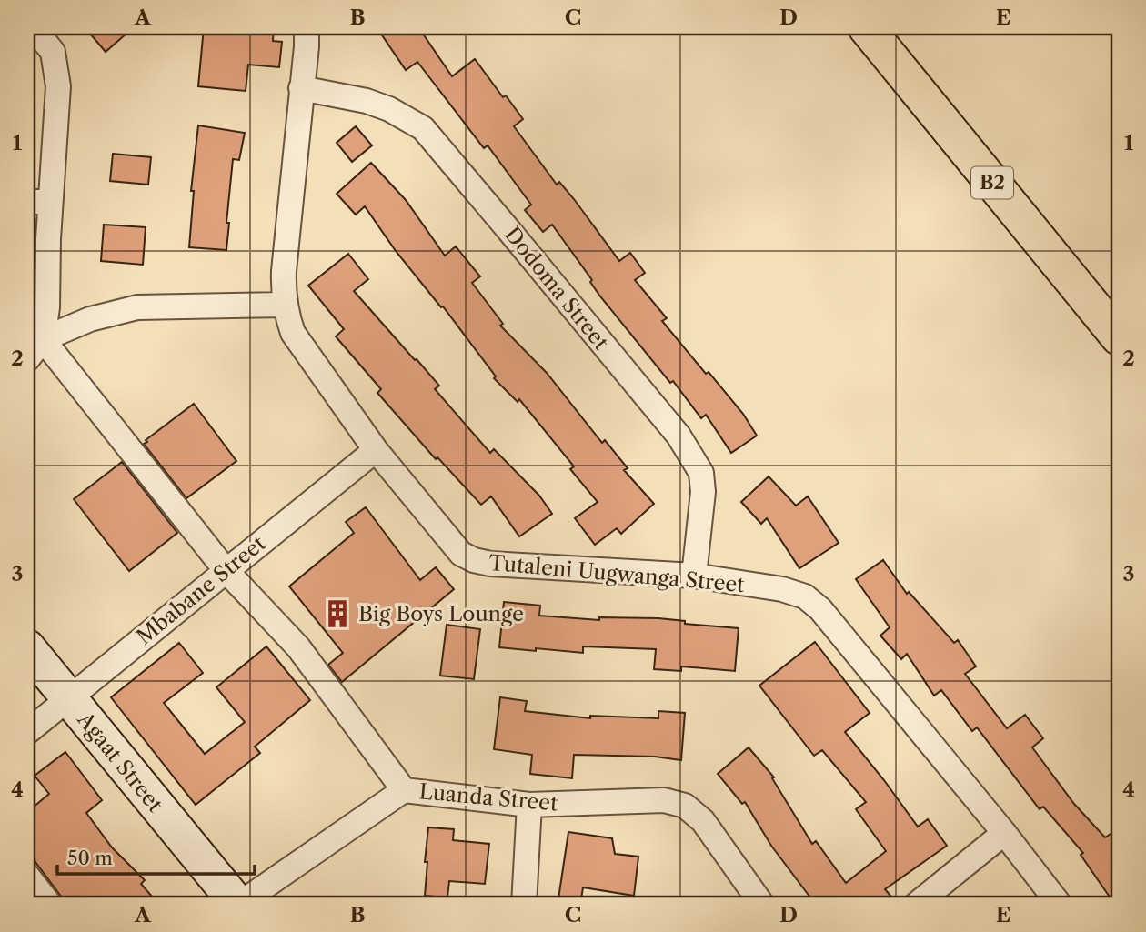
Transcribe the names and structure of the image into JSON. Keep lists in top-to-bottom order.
{
  "streets": {
    "highway": ["B2"],
    "street": [
      "Dodoma Street",
      "Tutaleni Uugwanga Street",
      "Mbabane Street",
      "Agaat Street",
      "Luanda Street"
    ]
  },
  "crossings": [
    ["Dodoma Street", "Tutaleni Uugwanga Street"],
    ["Tutaleni Uugwanga Street", "Mbabane Street"],
    ["Mbabane Street", "Agaat Street"],
    ["Agaat Street", "Luanda Street"]
  ],
  "places": {
    "building": ["Big Boys Lounge"]
  },
  "scale_bar": "50 m",
  "grid": {
    "columns": [
      "A",
      "B",
      "C",
      "D",
      "E"
    ],
    "rows": [
      "1",
      "2",
      "3",
      "4"
    ]
  }
}
